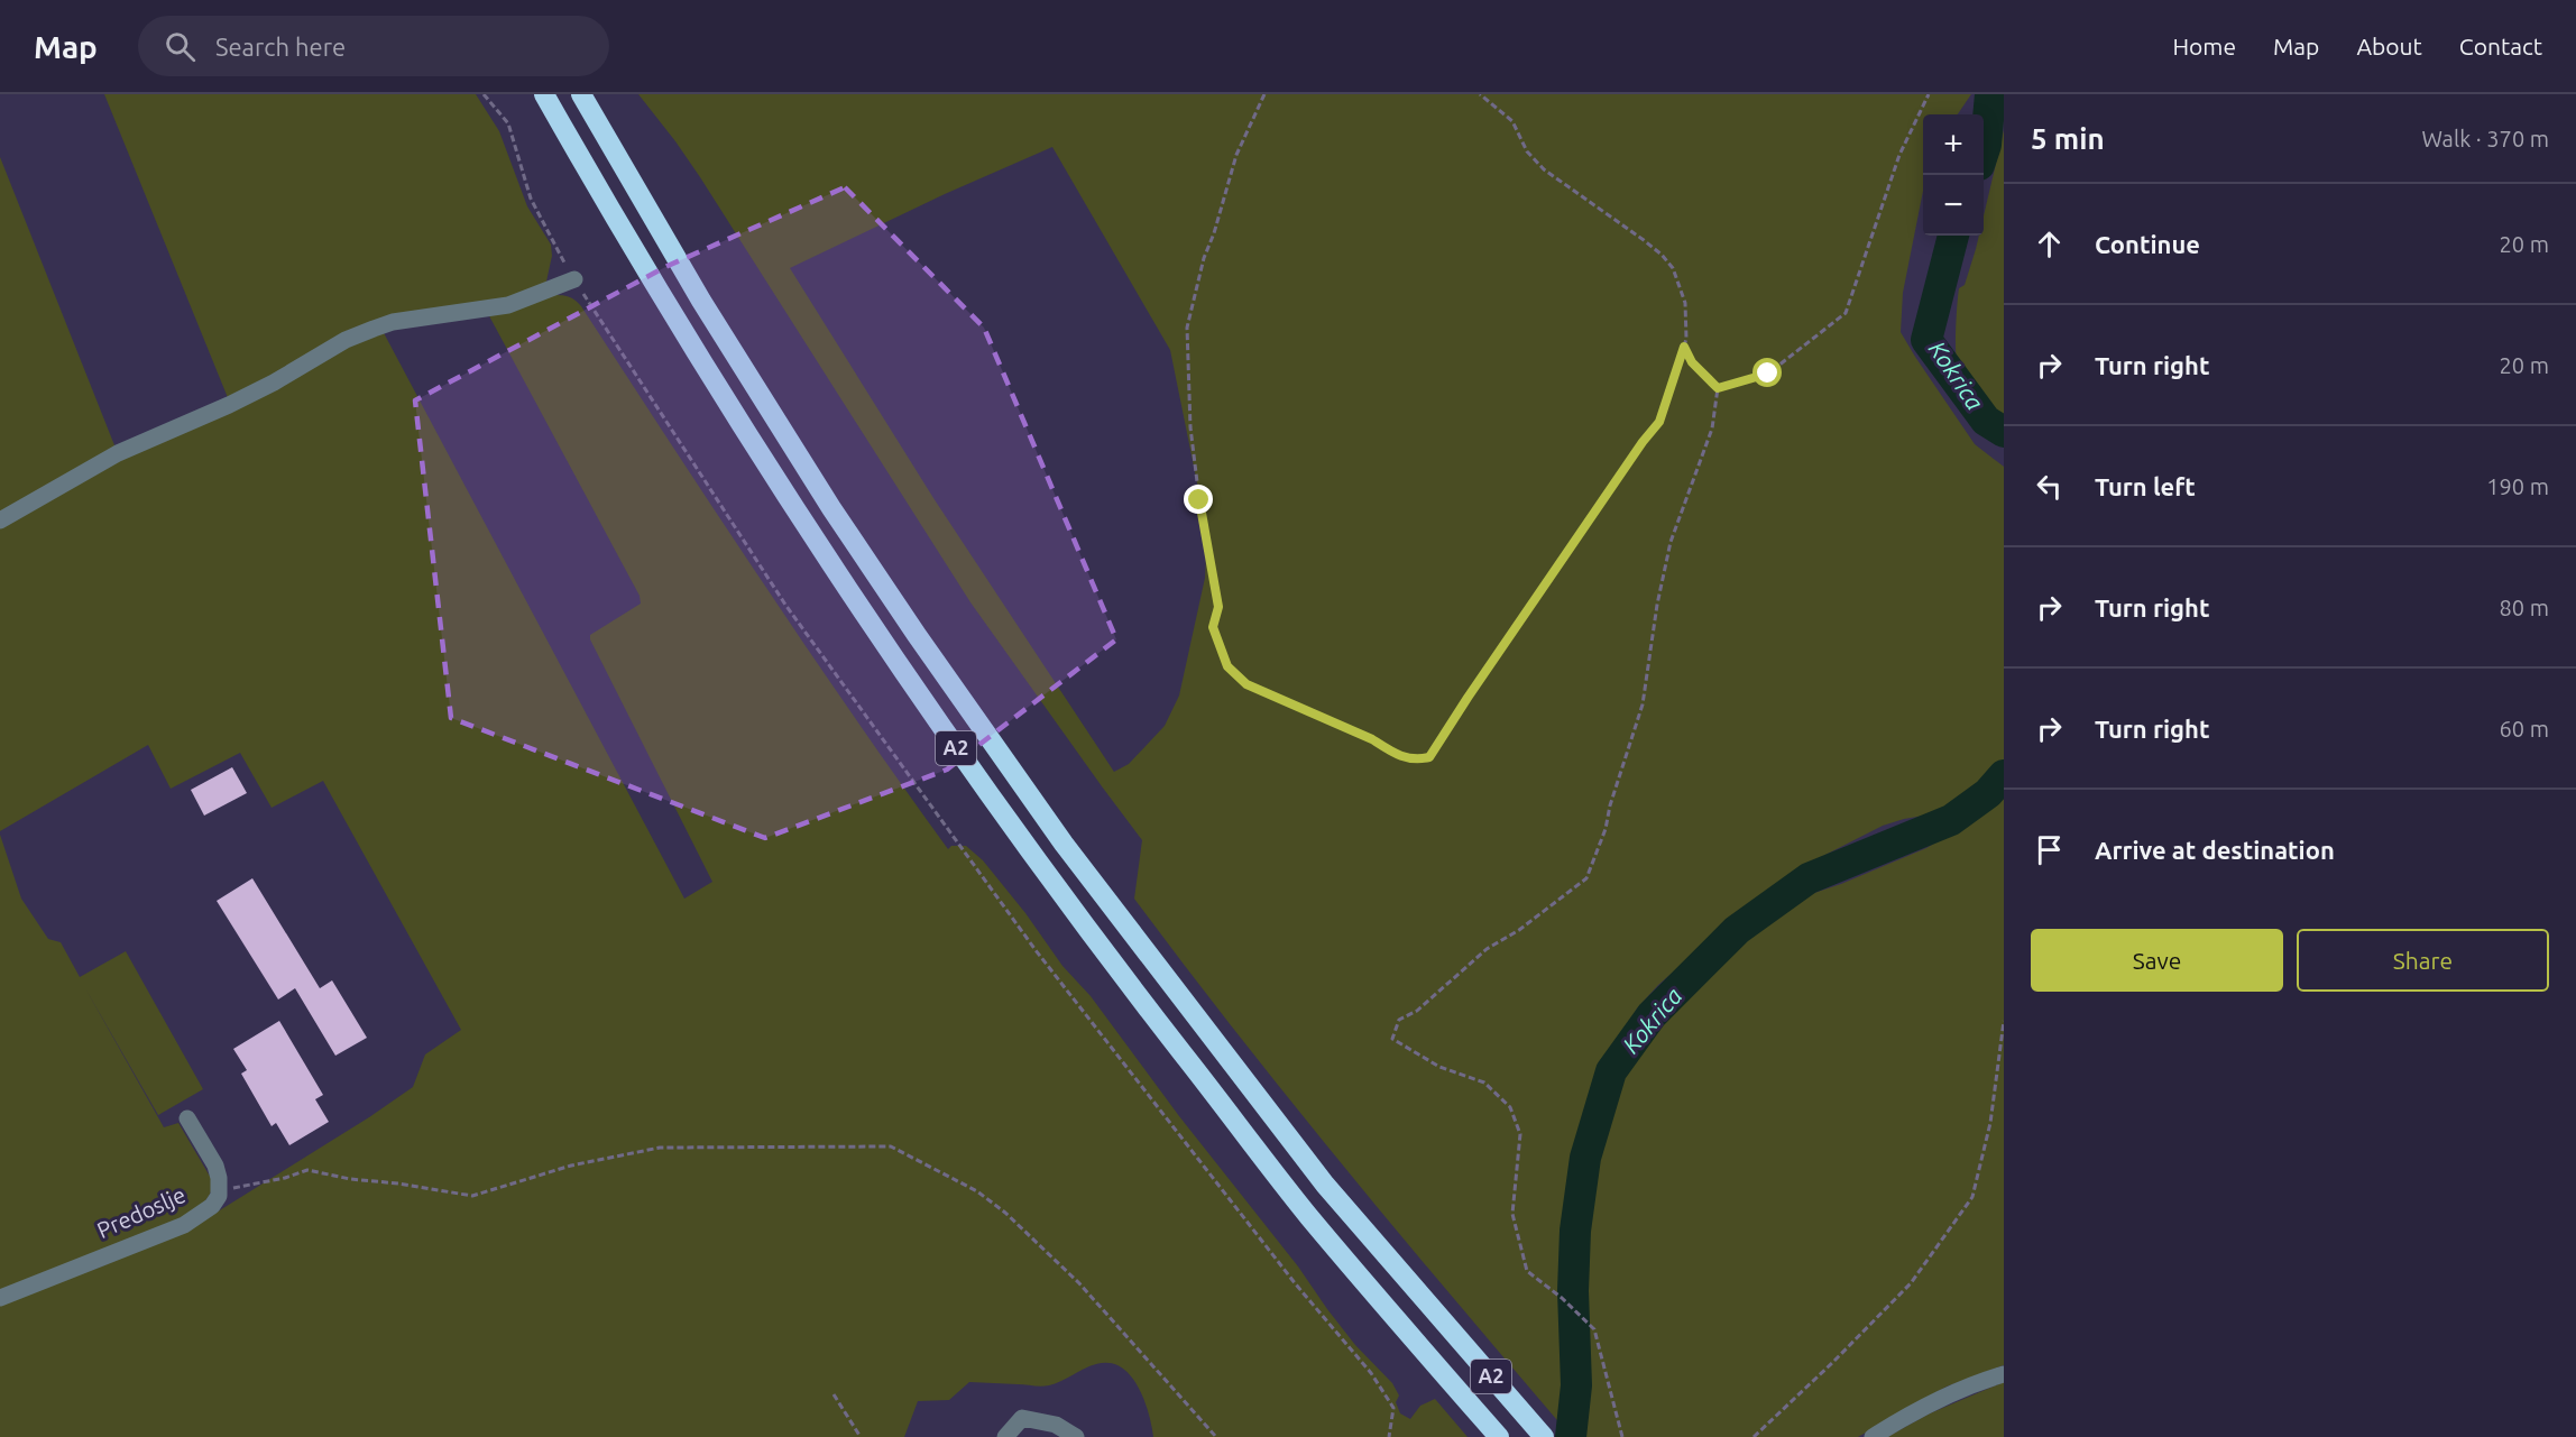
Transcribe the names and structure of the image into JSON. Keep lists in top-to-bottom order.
{
  "streets": {
    "highway": ["A2"],
    "street": ["Predoslje"]
  },
  "water": ["Kokrica"],
  "page": {
    "header": "Map",
    "search": "Search here",
    "nav": [
      "Home",
      "Map",
      "About",
      "Contact"
    ],
    "heading": ["5 min", "Walk · 370 m"],
    "map_buttons": ["+", "−"],
    "list": [
      ["Continue", "20 m"],
      ["Turn right", "20 m"],
      ["Turn left", "190 m"],
      ["Turn right", "80 m"],
      ["Turn right", "60 m"],
      "Arrive at destination"
    ],
    "buttons": ["Save", "Share"]
  }
}
